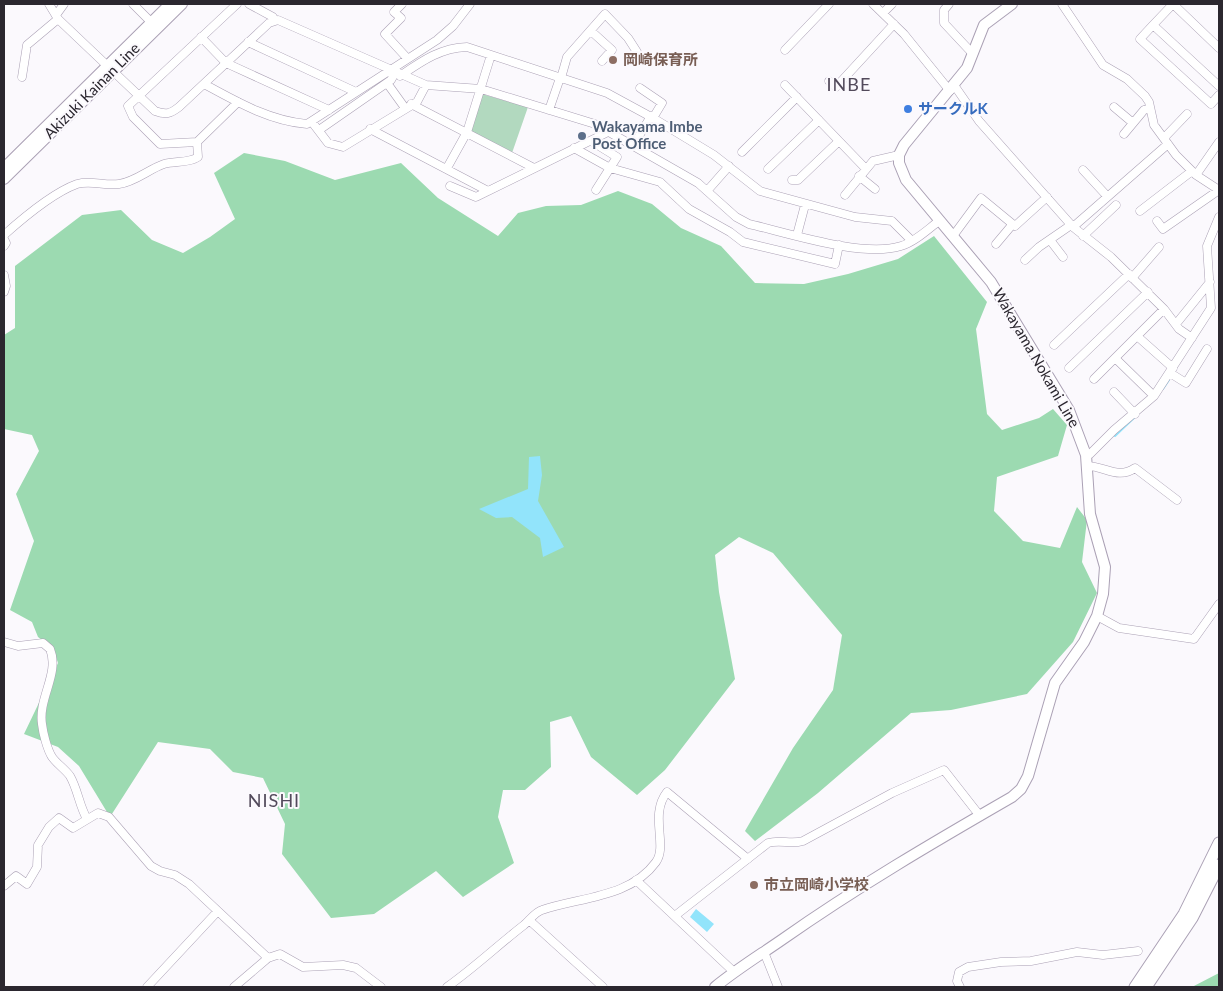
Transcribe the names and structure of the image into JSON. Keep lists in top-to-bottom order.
{
  "streets": {
    "main road": ["Akizuki Kainan Line", "Wakayama Nokami Line"]
  },
  "districts": ["INBE", "NISHI"],
  "places": [
    "岡崎保育所",
    "サークルK",
    "Wakayama Imbe Post Office",
    "市立岡崎小学校"
  ]
}
